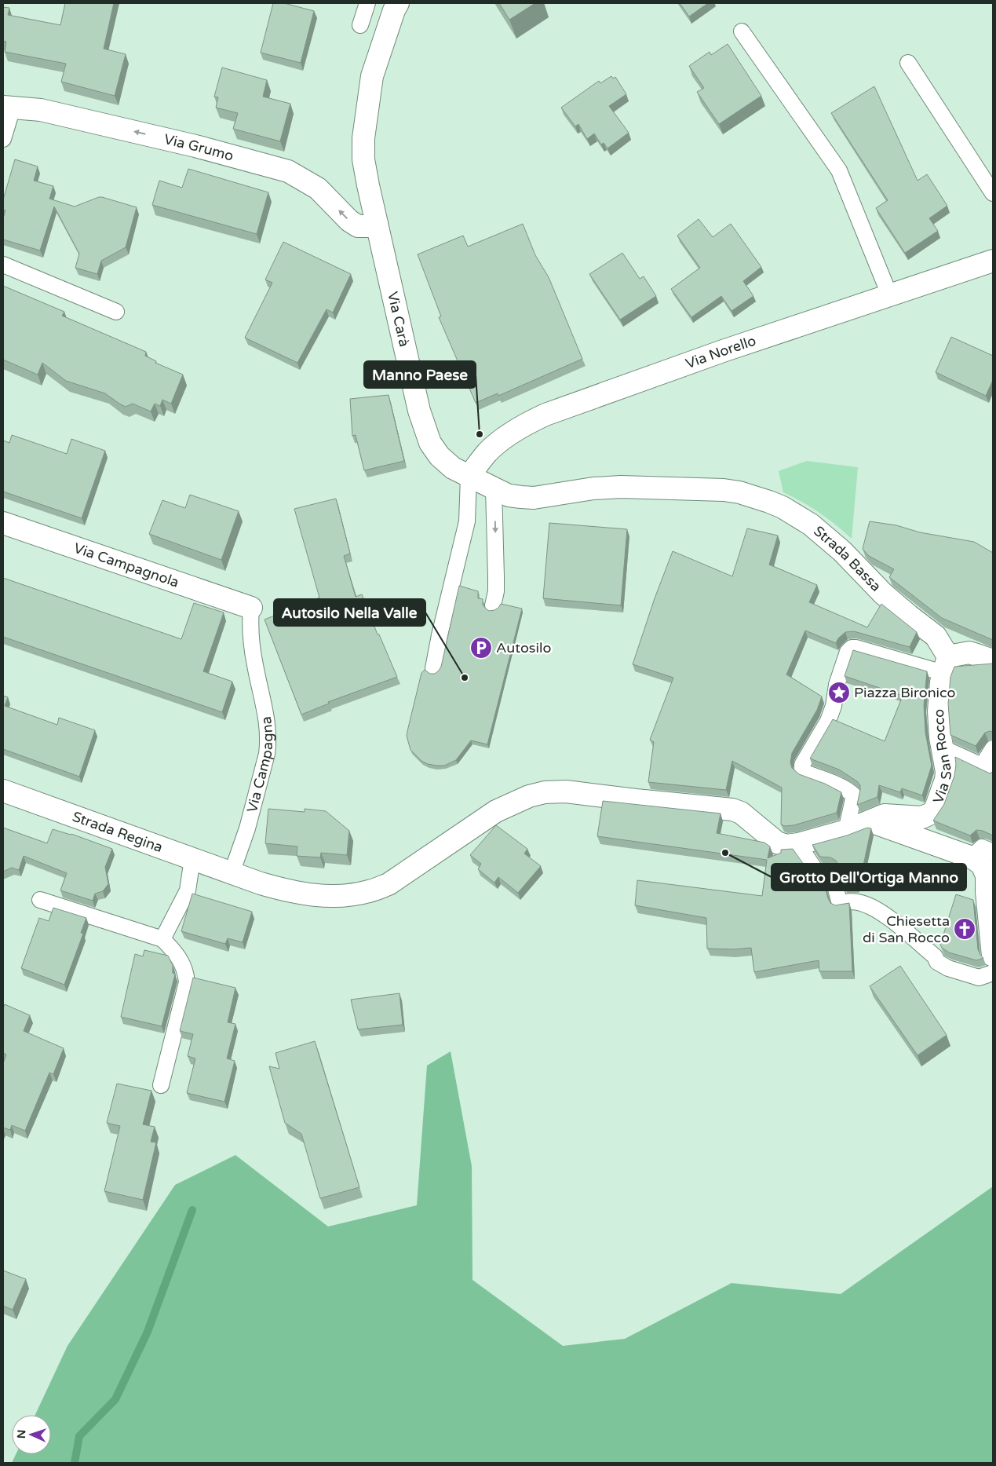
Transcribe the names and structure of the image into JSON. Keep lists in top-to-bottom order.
{
  "streets": {
    "street": [
      "Via Grumo",
      "Via Carà",
      "Via Norello",
      "Strada Bassa",
      "Via Campagnola",
      "Via San Rocco",
      "Strada Regina"
    ],
    "lane": ["Via Campagna"]
  },
  "crossings": [
    ["Via Grumo", "Via Carà"],
    ["Via Carà", "Via Norello"],
    ["Via Carà", "Strada Bassa"],
    ["Strada Bassa", "Via San Rocco"],
    ["Via Campagnola", "Via Campagna"],
    ["Via San Rocco", "Strada Regina"],
    ["Via Campagna", "Strada Regina"]
  ],
  "one_way": ["Via Grumo"],
  "places": {
    "other": ["Manno Paese", "Autosilo Nella Valle", "Grotto Dell'Ortiga Manno"],
    "parking": ["Autosilo"],
    "place": ["Piazza Bironico"],
    "church": ["Chiesetta di San Rocco"]
  },
  "north": "left"
}
